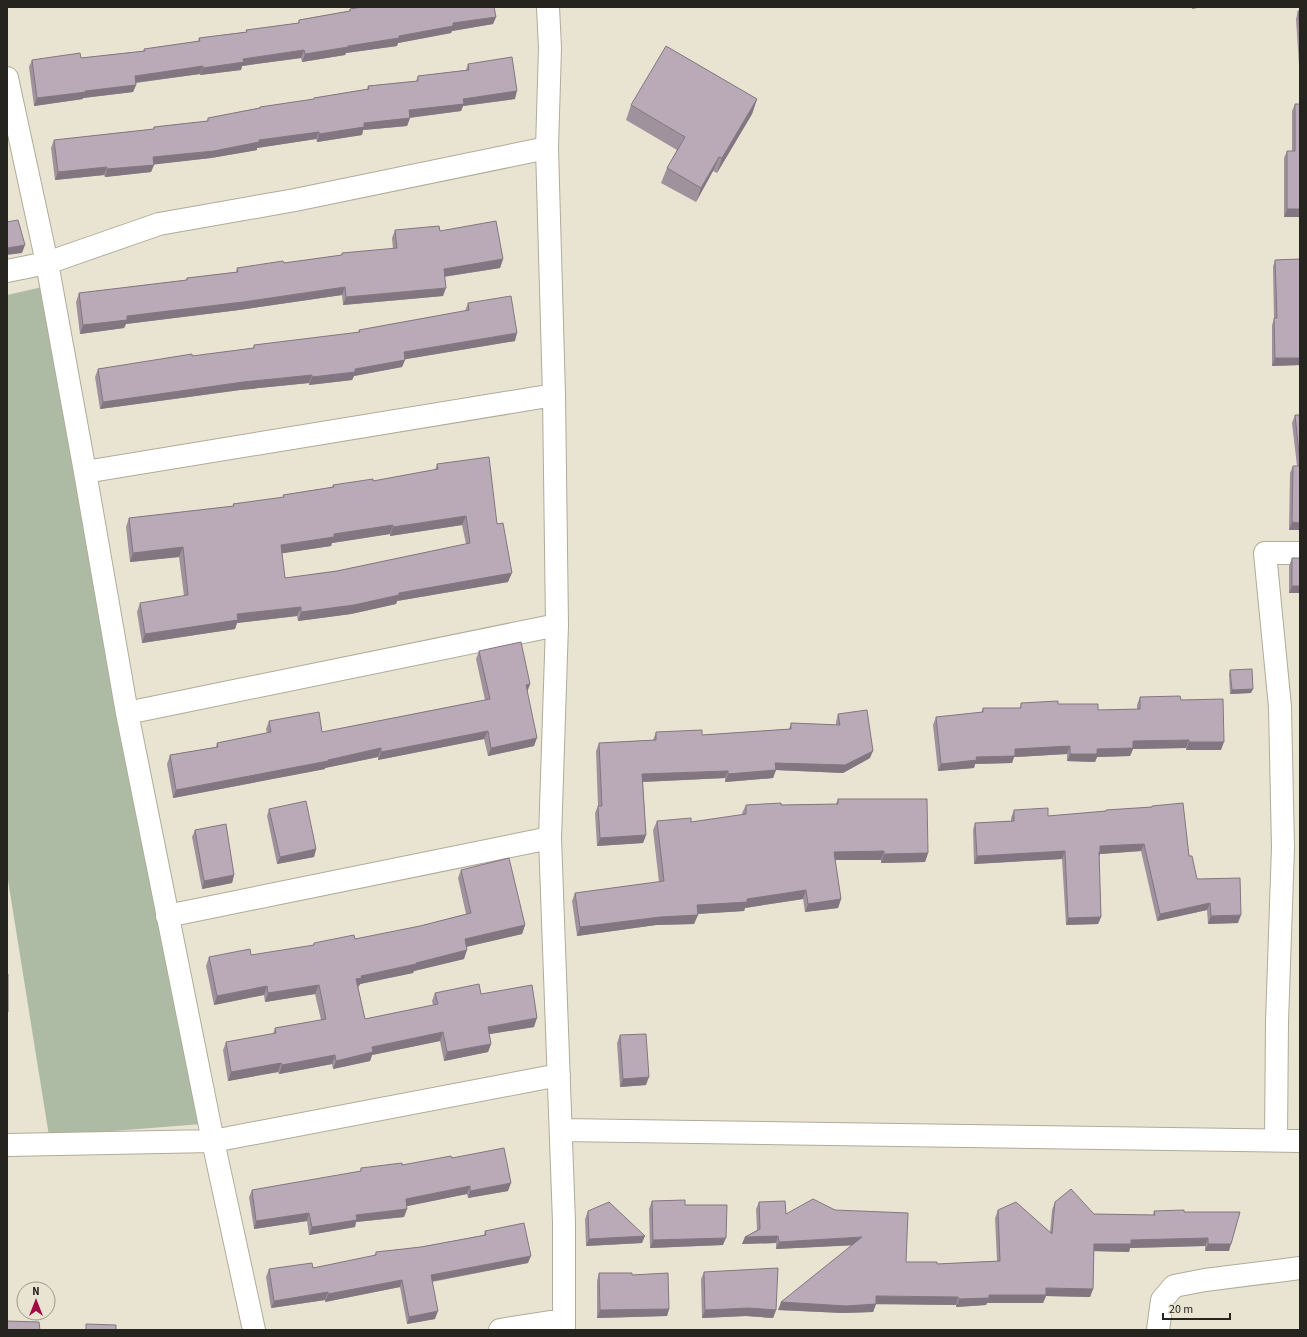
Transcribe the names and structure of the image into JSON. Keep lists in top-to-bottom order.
{
  "scale_bar": "20 m",
  "north": "top"
}
